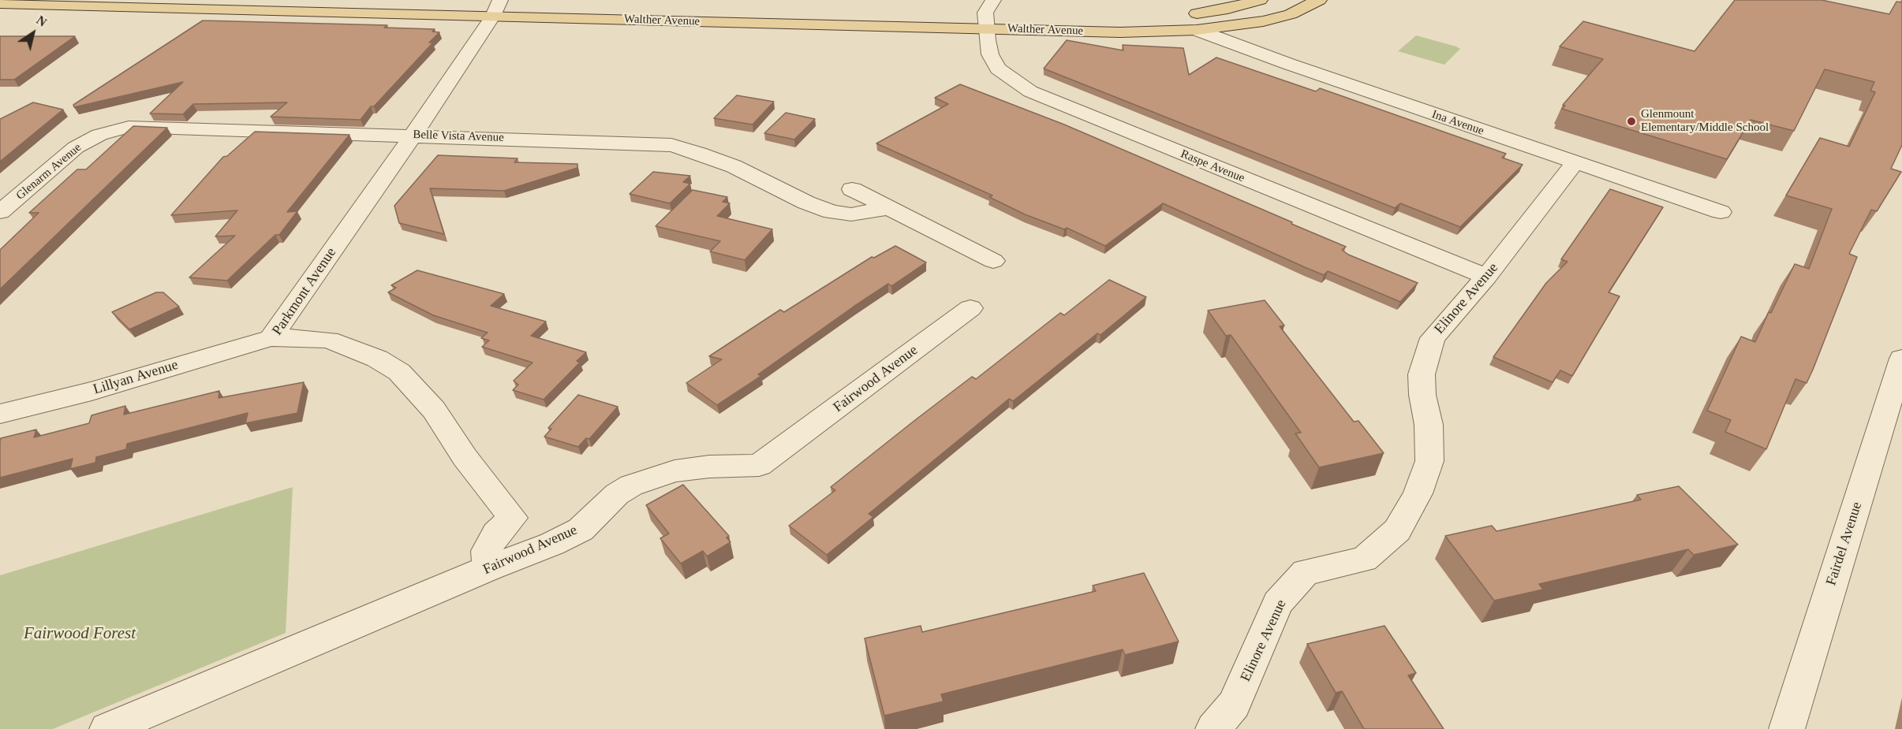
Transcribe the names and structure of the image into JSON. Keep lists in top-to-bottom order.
{
  "streets": {
    "main road": ["Walther Avenue"],
    "street": [
      "Ina Avenue",
      "Belle Vista Avenue",
      "Raspe Avenue",
      "Glenarm Avenue",
      "Parkmont Avenue",
      "Elinore Avenue",
      "Lillyan Avenue",
      "Fairwood Avenue",
      "Fairdel Avenue"
    ]
  },
  "crossings": [
    ["Walther Avenue", "Ina Avenue"],
    ["Walther Avenue", "Raspe Avenue"],
    ["Walther Avenue", "Parkmont Avenue"],
    ["Ina Avenue", "Elinore Avenue"],
    ["Belle Vista Avenue", "Glenarm Avenue"],
    ["Belle Vista Avenue", "Parkmont Avenue"],
    ["Raspe Avenue", "Elinore Avenue"],
    ["Parkmont Avenue", "Lillyan Avenue"],
    ["Parkmont Avenue", "Fairwood Avenue"]
  ],
  "parks": ["Fairwood Forest"],
  "places": ["Glenmount Elementary/Middle School"],
  "north": "top right"
}
